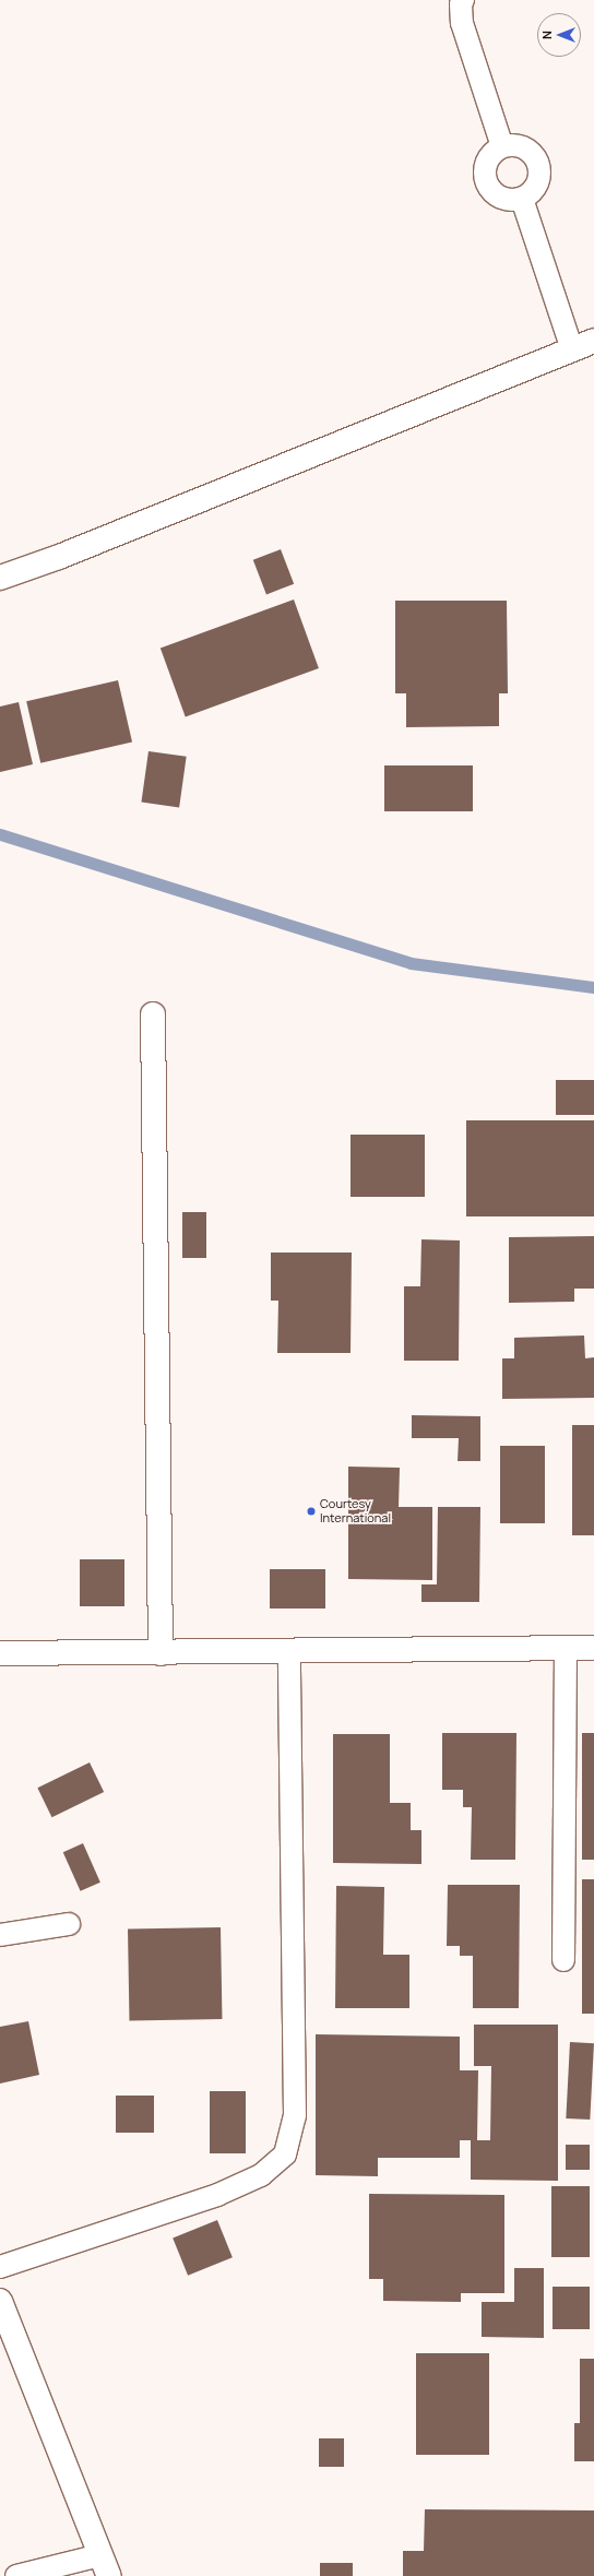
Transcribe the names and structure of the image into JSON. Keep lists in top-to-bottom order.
{
  "places": ["Courtesy International"],
  "north": "left"
}
